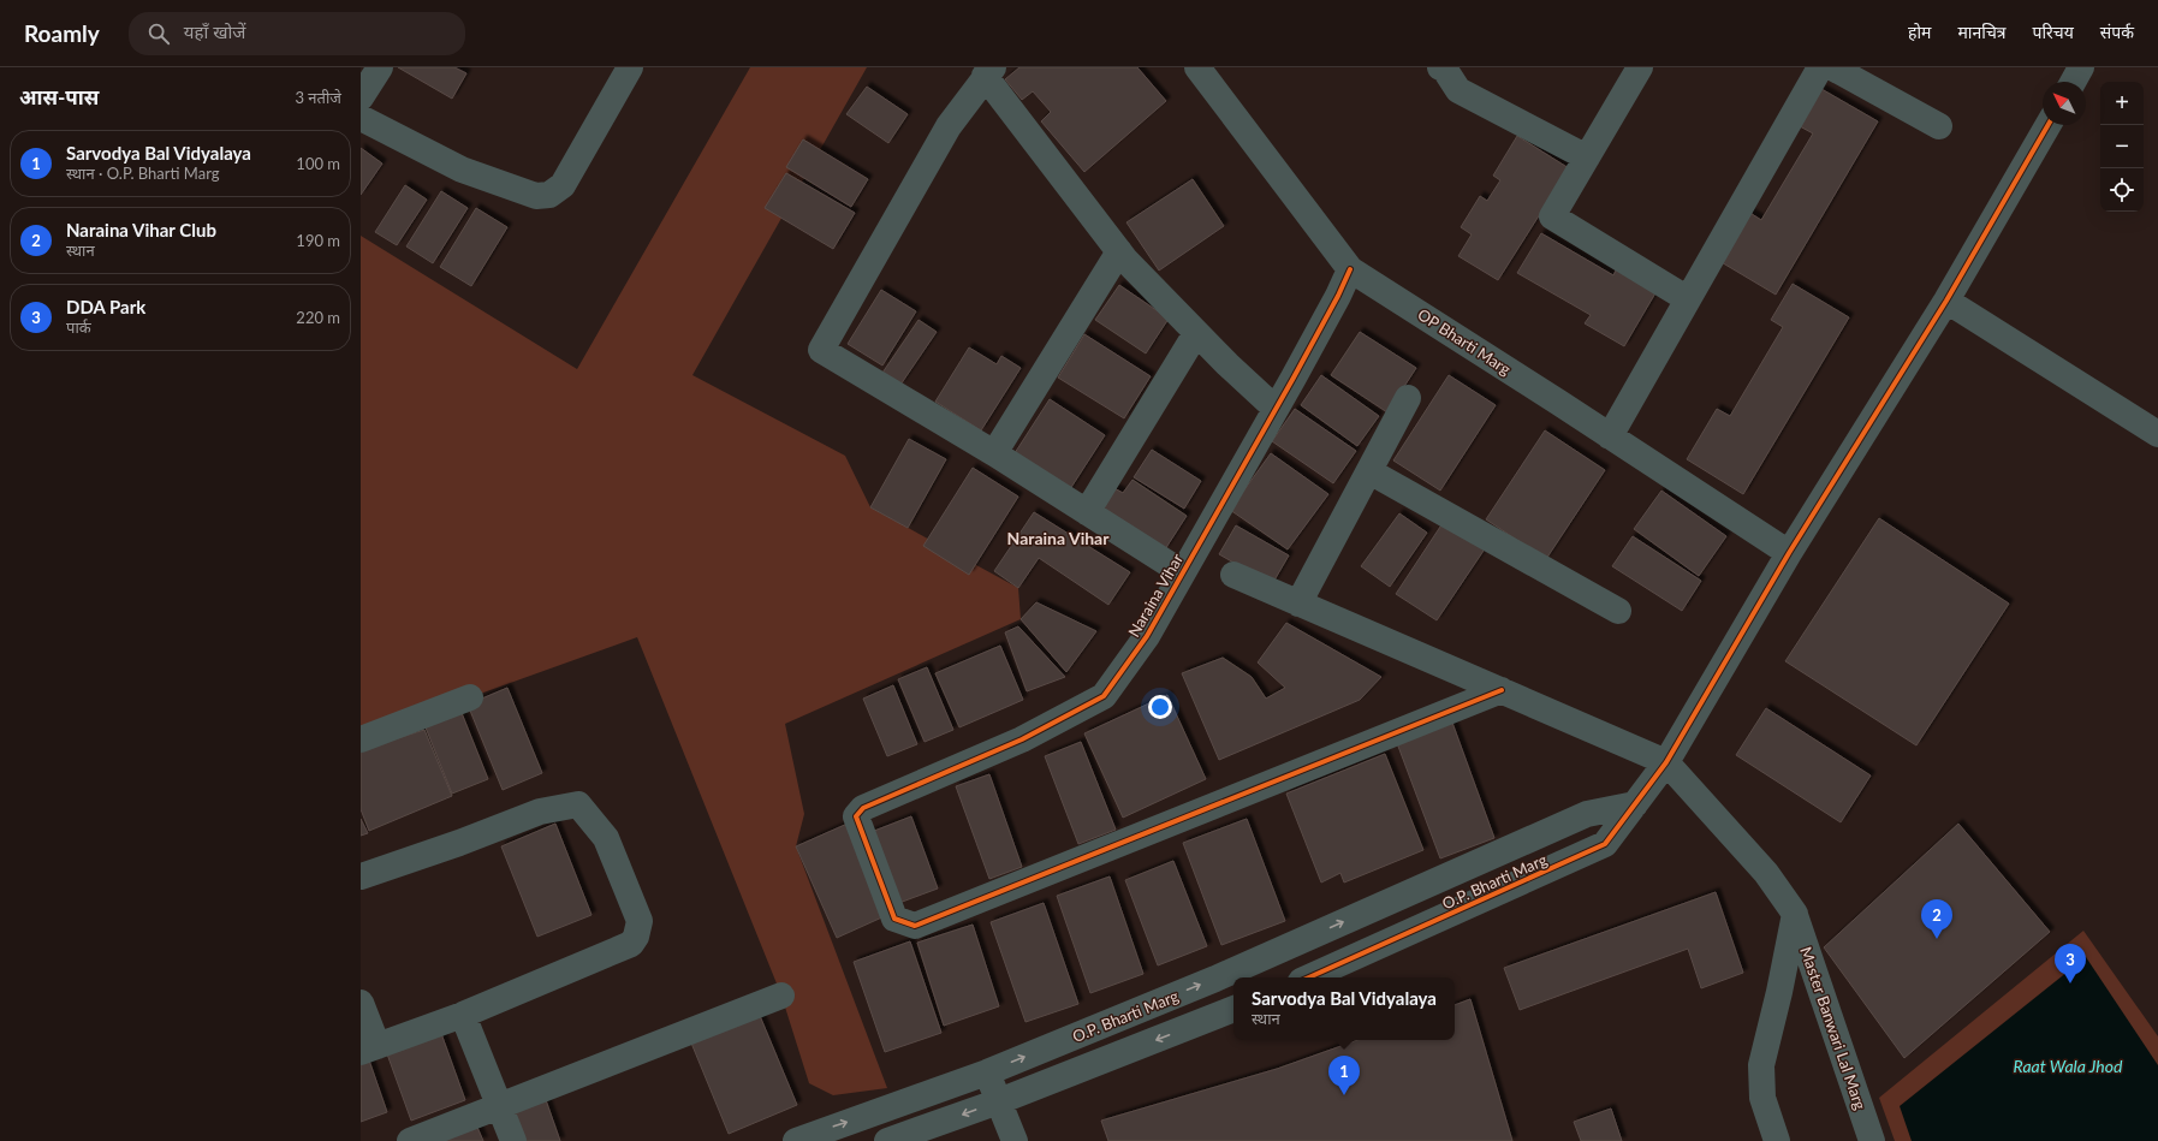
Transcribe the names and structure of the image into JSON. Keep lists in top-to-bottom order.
{
  "streets": {
    "street": [
      "OP Bharti Marg",
      "Naraina Vihar",
      "O.P. Bharti Marg",
      "Master Banwari Lal Marg"
    ]
  },
  "crossings": [
    ["OP Bharti Marg", "Naraina Vihar"],
    ["OP Bharti Marg", "O.P. Bharti Marg"],
    ["O.P. Bharti Marg", "Master Banwari Lal Marg"]
  ],
  "districts": ["Naraina Vihar"],
  "water": ["Raat Wala Jhod"],
  "north": "top left",
  "page": {
    "header": "Roamly",
    "search": "यहाँ खोजें",
    "nav": [
      "होम",
      "मानचित्र",
      "परिचय",
      "संपर्क"
    ],
    "heading": ["आस-पास", "3 नतीजे"],
    "map_buttons": ["+", "−"],
    "list": [
      {
        "mark": "1",
        "name": "Sarvodya Bal Vidyalaya",
        "note": "स्थान · O.P. Bharti Marg",
        "value": "100 m"
      },
      {
        "mark": "2",
        "name": "Naraina Vihar Club",
        "note": "स्थान",
        "value": "190 m"
      },
      {
        "mark": "3",
        "name": "DDA Park",
        "note": "पार्क",
        "value": "220 m"
      }
    ],
    "pins": ["2", "3", "1"],
    "popup": ["Sarvodya Bal Vidyalaya", "स्थान"]
  }
}
